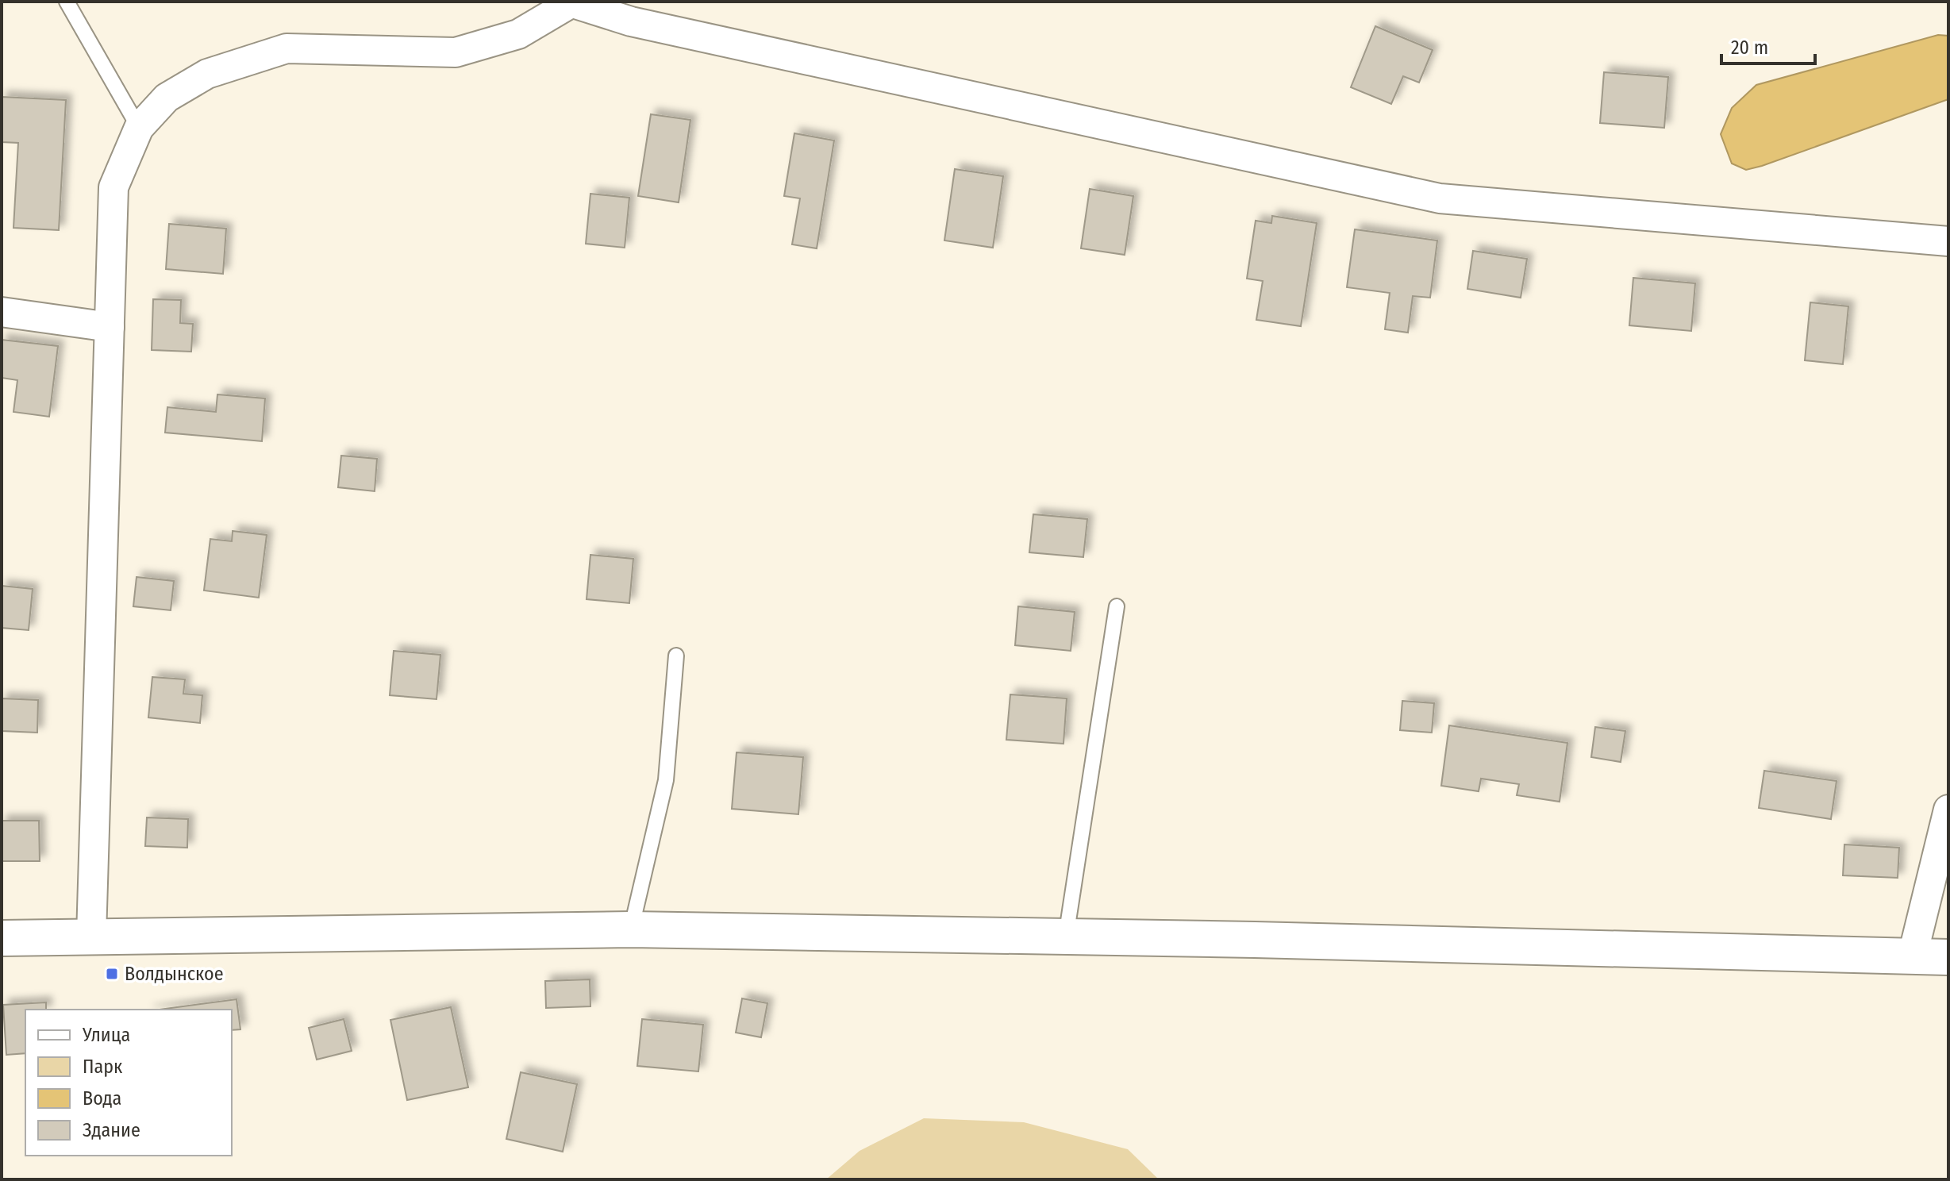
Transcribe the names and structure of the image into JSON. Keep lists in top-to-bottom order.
{
  "places": {
    "transit": ["Волдынское"]
  },
  "legend": [
    "Улица",
    "Парк",
    "Вода",
    "Здание"
  ],
  "scale_bar": "20 m"
}
